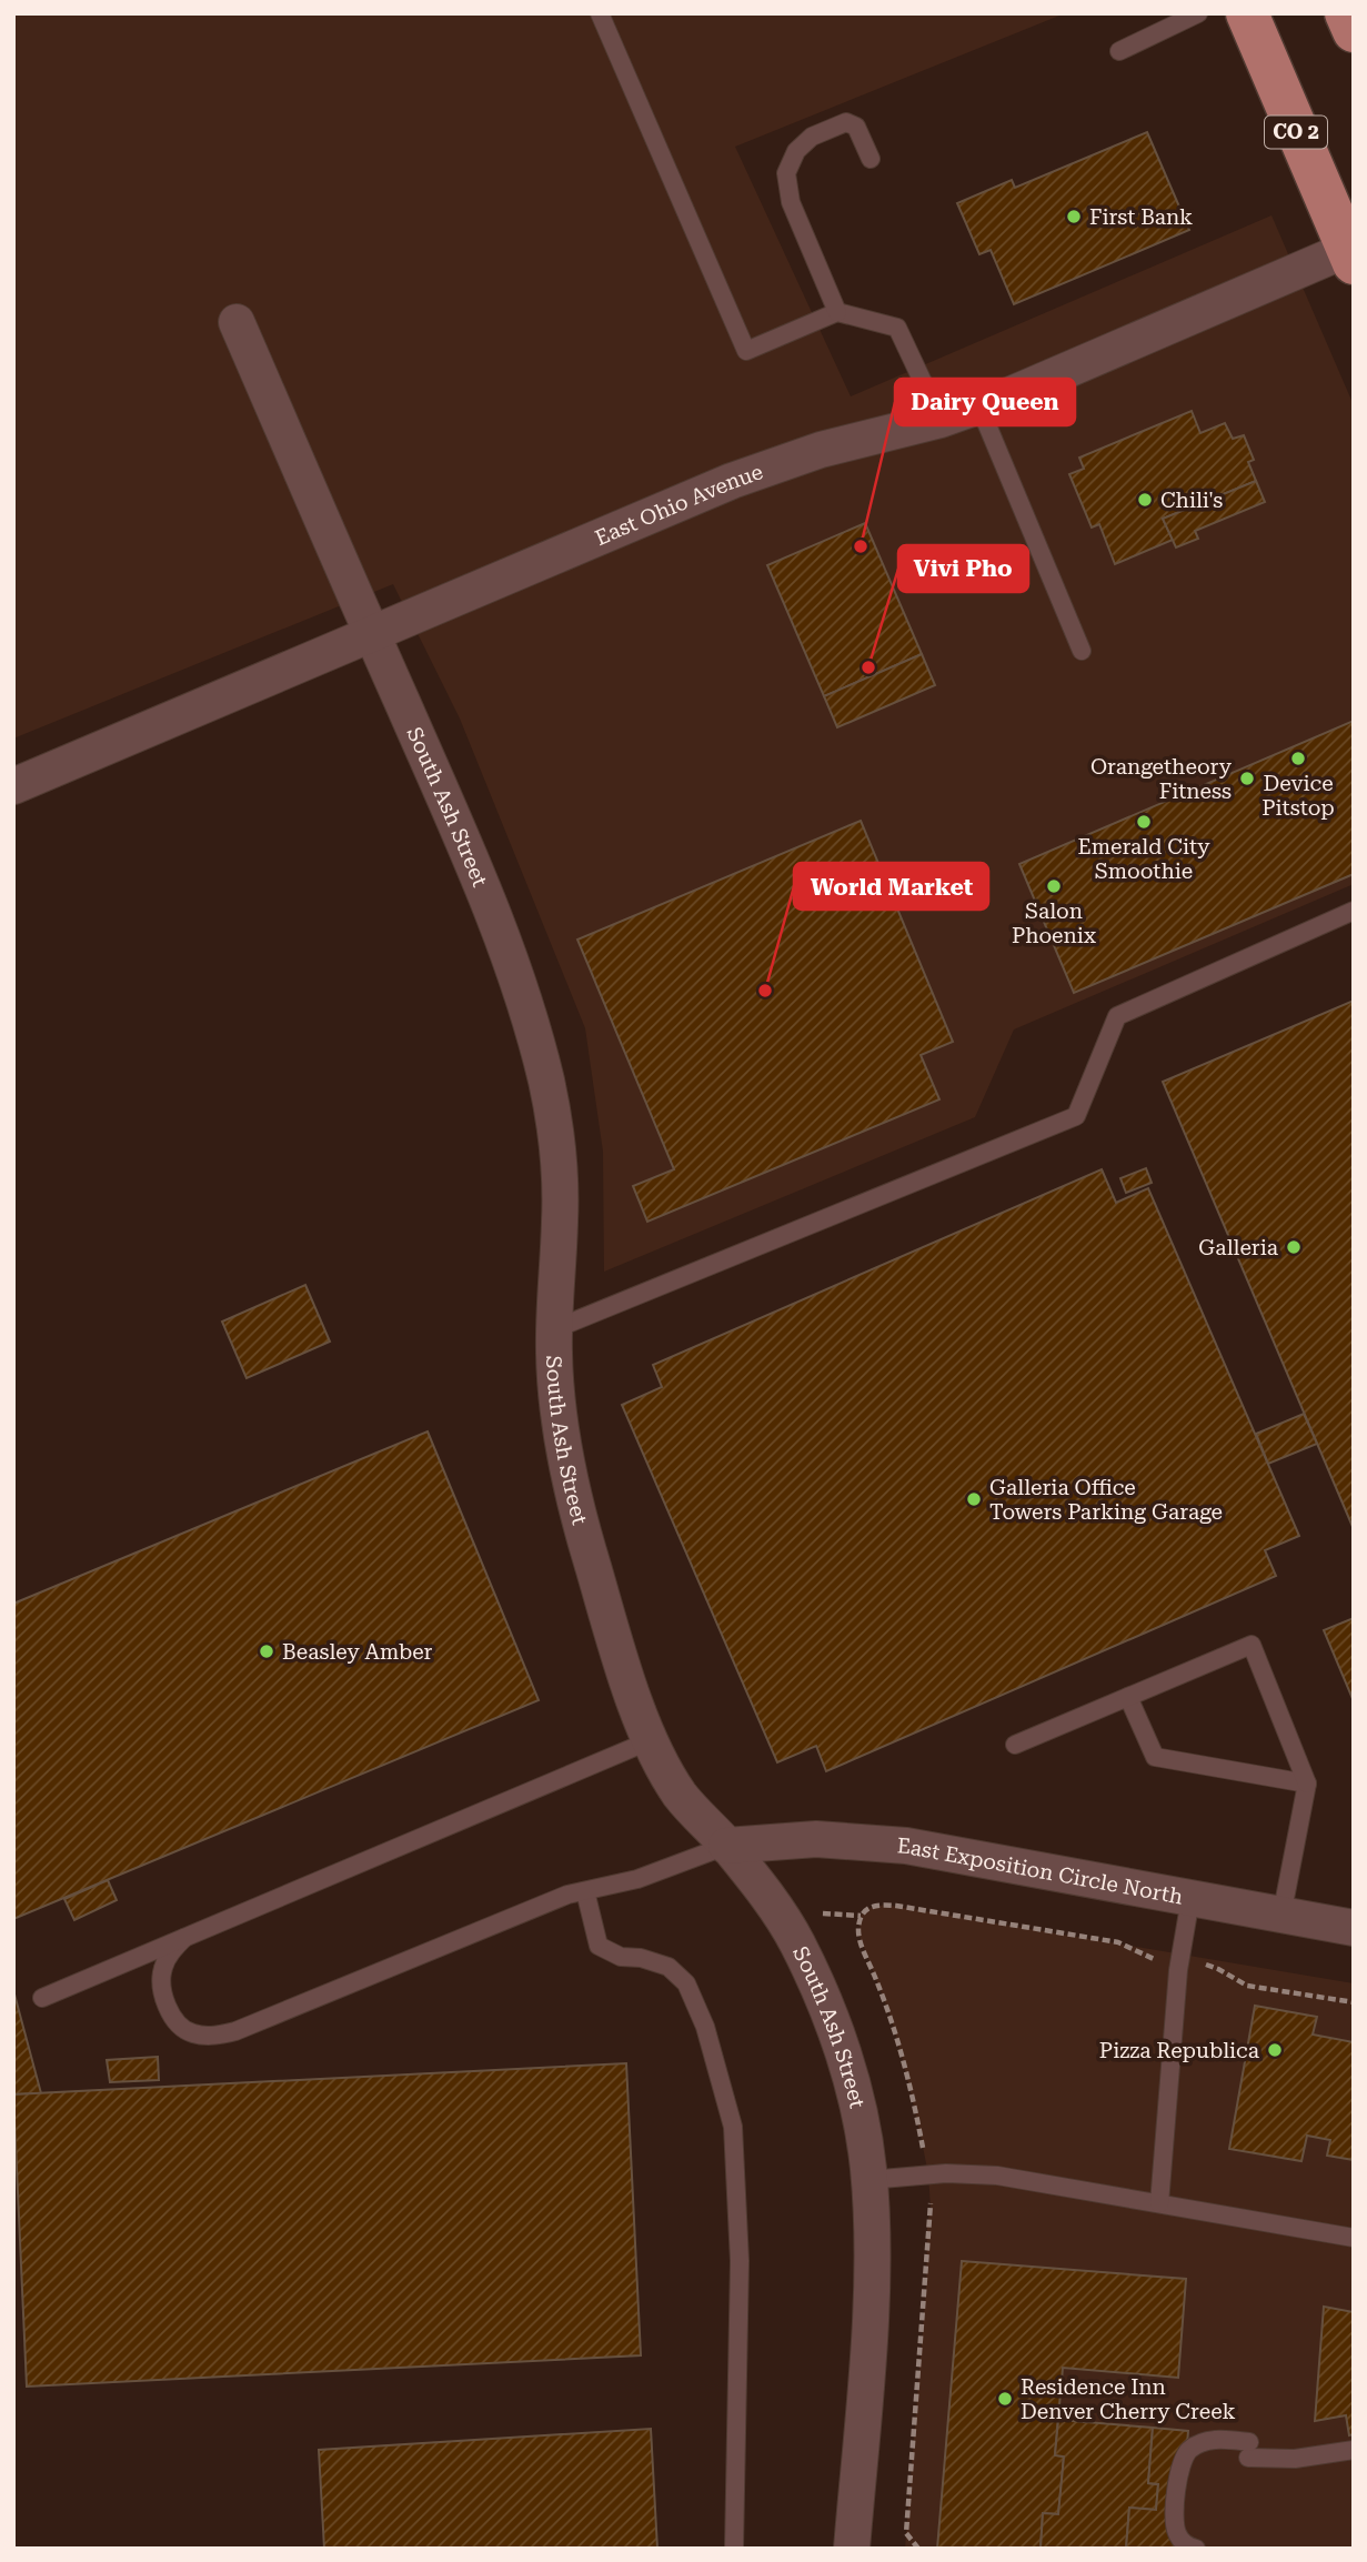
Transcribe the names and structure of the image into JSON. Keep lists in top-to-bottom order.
{
  "streets": {
    "main road": ["CO 2"],
    "street": ["East Ohio Avenue", "South Ash Street", "East Exposition Circle North"]
  },
  "crossings": [
    ["CO 2", "East Ohio Avenue"],
    ["East Ohio Avenue", "South Ash Street"],
    ["South Ash Street", "East Exposition Circle North"]
  ],
  "places": [
    "First Bank",
    "Chili's",
    "Dairy Queen",
    "Vivi Pho",
    "Device Pitstop",
    "Orangetheory Fitness",
    "Emerald City Smoothie",
    "Salon Phoenix",
    "World Market",
    "Galleria",
    "Galleria Office Towers Parking Garage",
    "Beasley Amber",
    "Pizza Republica",
    "Residence Inn Denver Cherry Creek"
  ]
}
